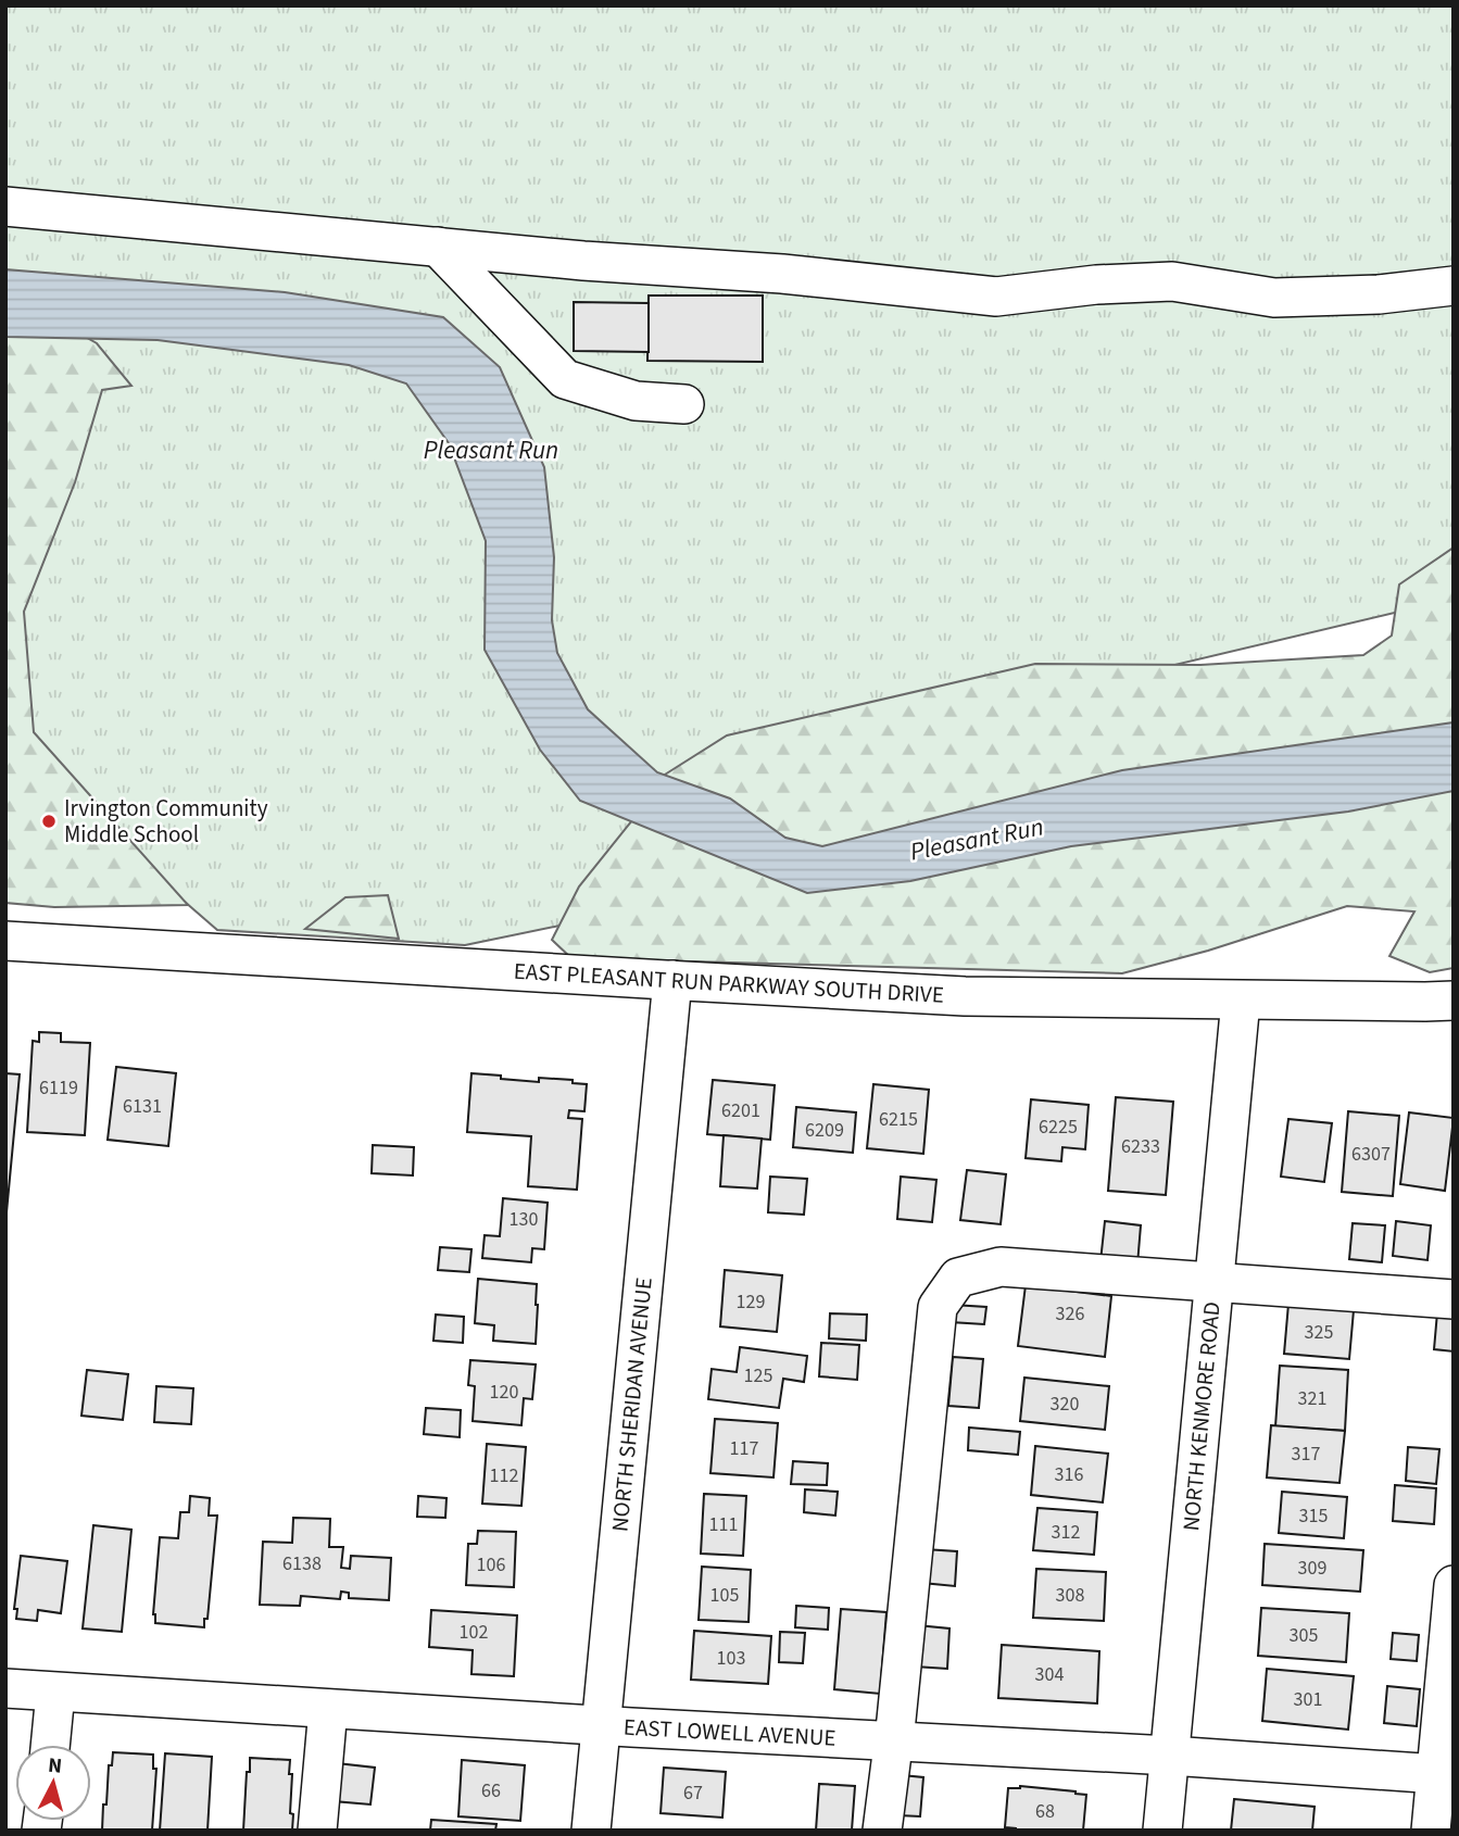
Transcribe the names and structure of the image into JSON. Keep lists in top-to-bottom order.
{
  "streets": {
    "street": [
      "EAST PLEASANT RUN PARKWAY SOUTH DRIVE",
      "NORTH SHERIDAN AVENUE",
      "NORTH KENMORE ROAD",
      "EAST LOWELL AVENUE"
    ]
  },
  "crossings": [
    ["EAST PLEASANT RUN PARKWAY SOUTH DRIVE", "NORTH SHERIDAN AVENUE"],
    ["EAST PLEASANT RUN PARKWAY SOUTH DRIVE", "NORTH KENMORE ROAD"],
    ["NORTH SHERIDAN AVENUE", "EAST LOWELL AVENUE"],
    ["NORTH KENMORE ROAD", "EAST LOWELL AVENUE"]
  ],
  "water": ["Pleasant Run"],
  "places": ["Irvington Community Middle School"],
  "house_numbers": [
    "6119",
    "6131",
    "6201",
    "6215",
    "6225",
    "6209",
    "6233",
    "6307",
    "130",
    "129",
    "326",
    "325",
    "125",
    "120",
    "321",
    "320",
    "117",
    "317",
    "316",
    "112",
    "315",
    "111",
    "312",
    "6138",
    "106",
    "309",
    "105",
    "308",
    "102",
    "305",
    "103",
    "304",
    "301",
    "66",
    "67",
    "68"
  ],
  "north": "top"
}
